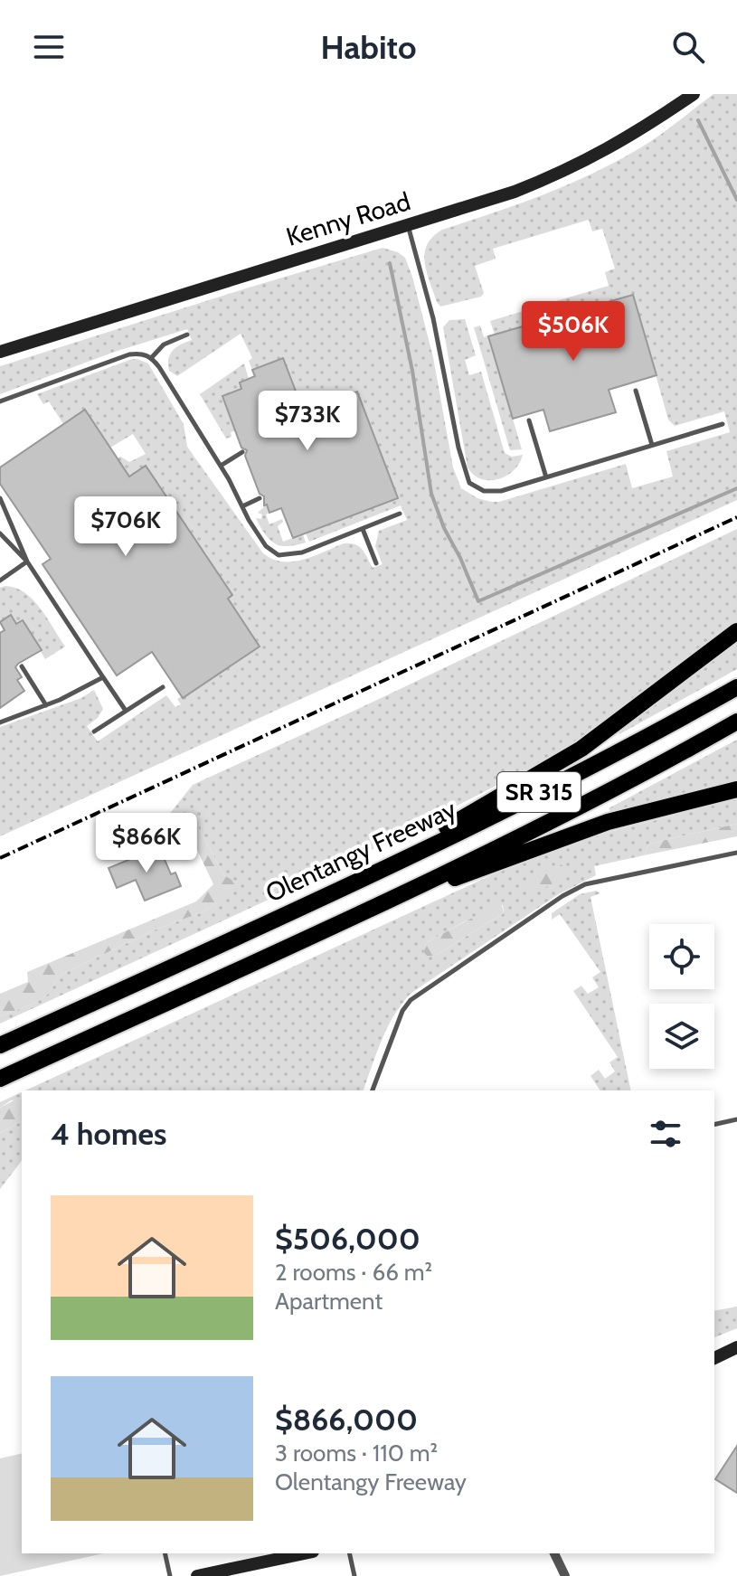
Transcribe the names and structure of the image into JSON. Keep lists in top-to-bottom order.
{
  "streets": {
    "highway": ["SR 315", "Olentangy Freeway"],
    "main road": ["Kenny Road"]
  },
  "page": {
    "header": "Habito",
    "price": [
      "$506K",
      "$733K",
      "$706K",
      "$866K"
    ],
    "heading": "4 homes",
    "list": [
      {
        "name": "$506,000",
        "note": "2 rooms · 66 m² · Apartment"
      },
      {
        "name": "$866,000",
        "note": "3 rooms · 110 m² · Olentangy Freeway"
      }
    ]
  }
}
